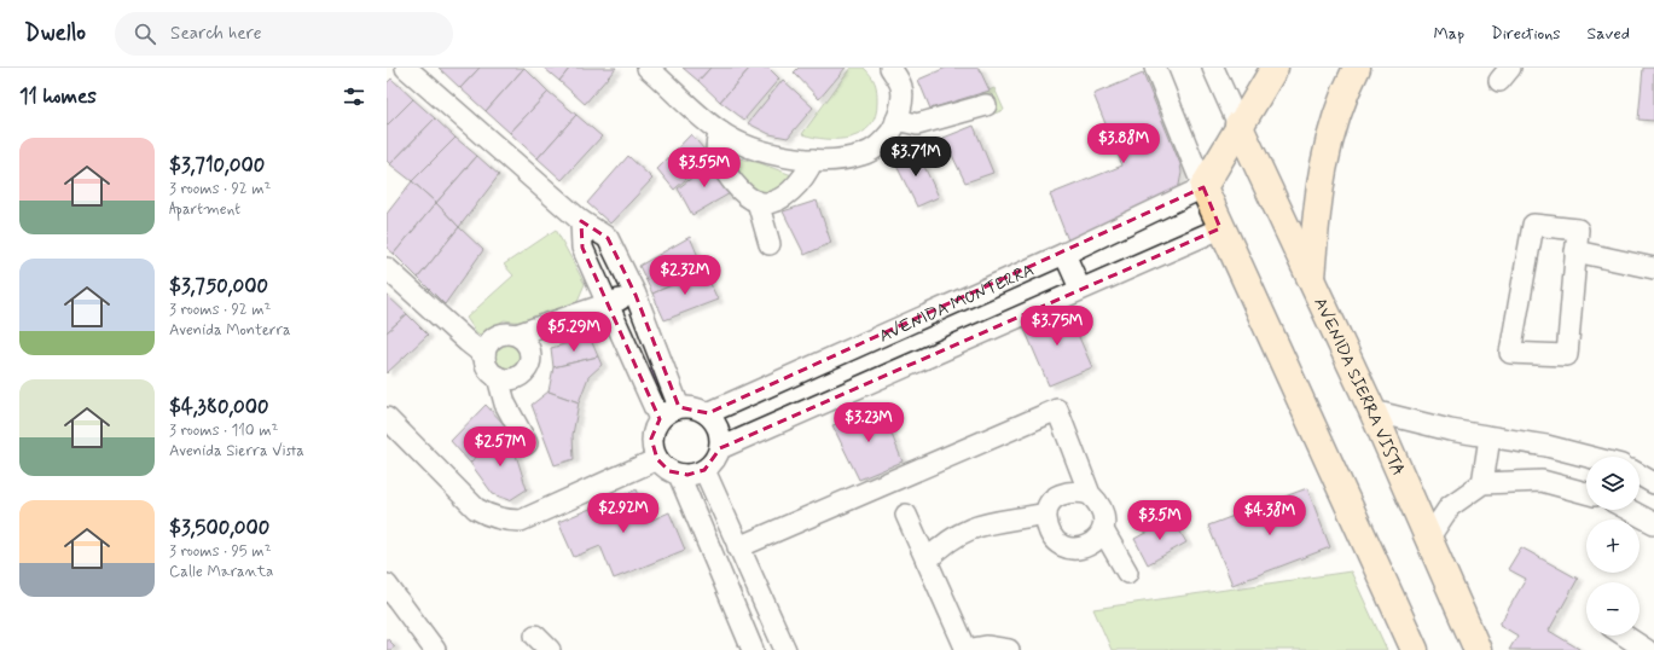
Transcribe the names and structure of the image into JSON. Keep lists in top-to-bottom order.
{
  "streets": {
    "main road": ["AVENIDA SIERRA VISTA"],
    "street": ["AVENIDA MONTERRA"]
  },
  "page": {
    "header": "Dwello",
    "search": "Search here",
    "nav": ["Map", "Directions", "Saved"],
    "heading": "11 homes",
    "price": [
      "$3.88M",
      "$3.71M",
      "$3.55M",
      "$2.32M",
      "$3.75M",
      "$5.29M",
      "$3.23M",
      "$2.57M",
      "$2.92M",
      "$4.38M",
      "$3.5M"
    ],
    "list": [
      {
        "name": "$3,710,000",
        "note": "3 rooms · 92 m² · Apartment"
      },
      {
        "name": "$3,750,000",
        "note": "3 rooms · 92 m² · Avenida Monterra"
      },
      {
        "name": "$4,380,000",
        "note": "3 rooms · 110 m² · Avenida Sierra Vista"
      },
      {
        "name": "$3,500,000",
        "note": "3 rooms · 95 m² · Calle Maranta"
      }
    ],
    "map_buttons": ["+", "−"]
  }
}
